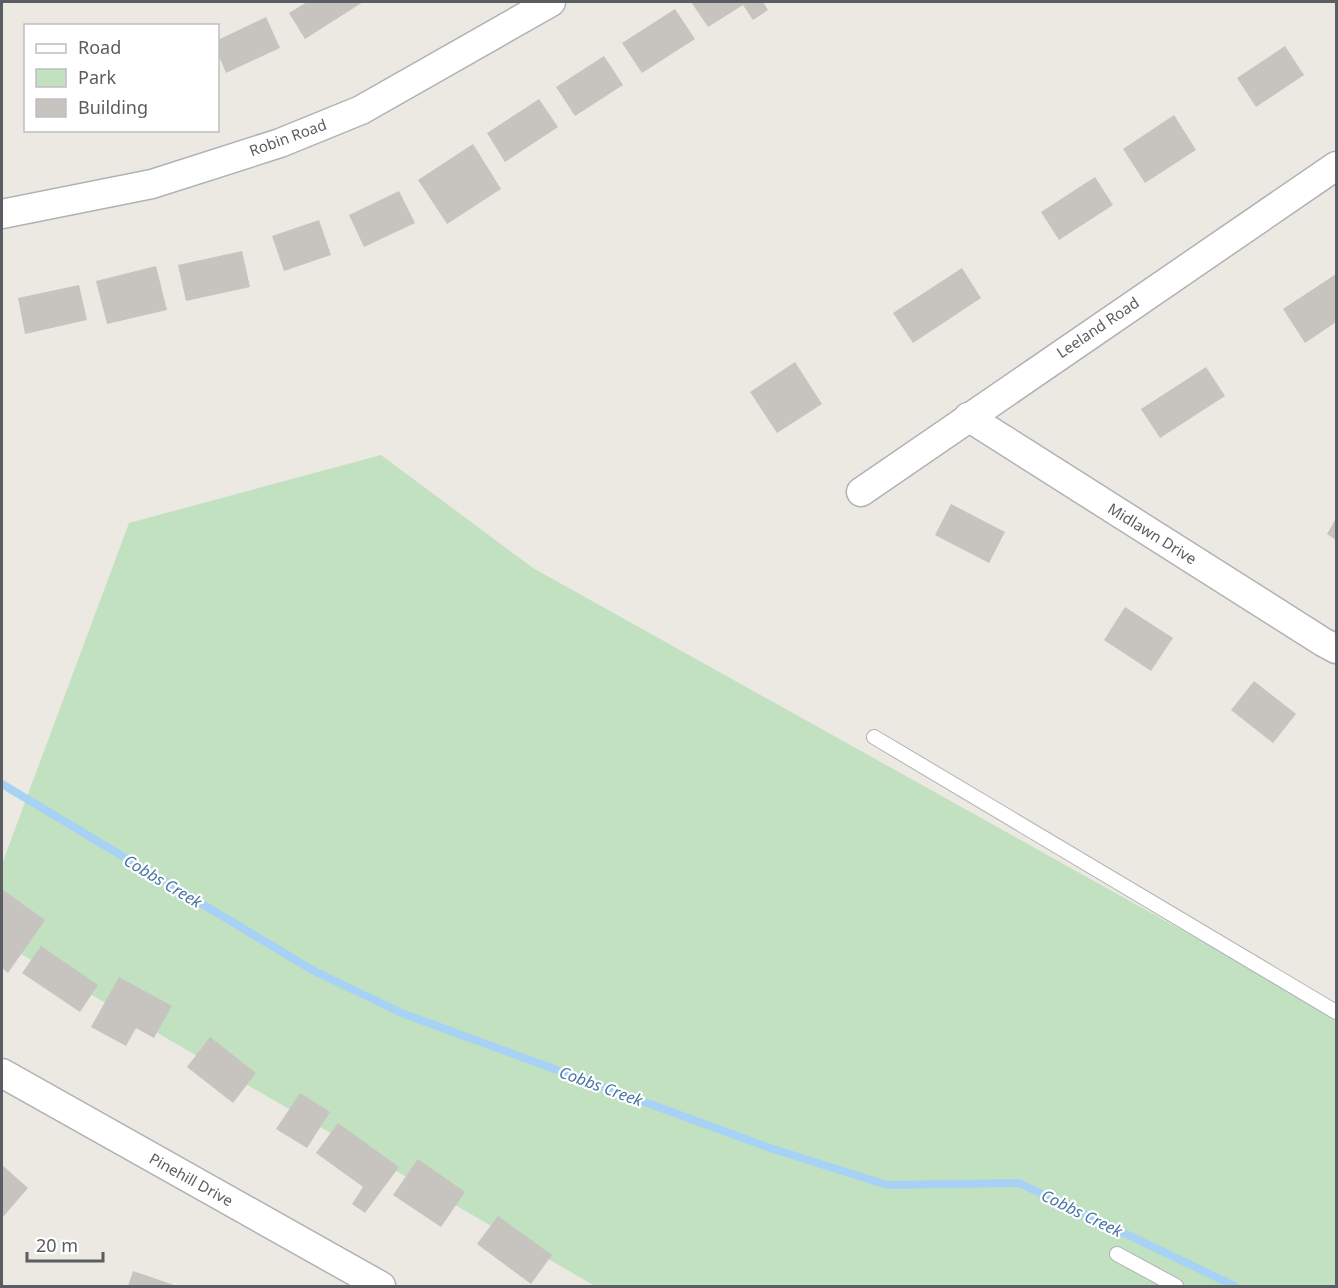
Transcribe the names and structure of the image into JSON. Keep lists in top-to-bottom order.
{
  "streets": {
    "street": [
      "Robin Road",
      "Leeland Road",
      "Midlawn Drive",
      "Pinehill Drive"
    ]
  },
  "crossings": [
    ["Leeland Road", "Midlawn Drive"]
  ],
  "water": ["Cobbs Creek"],
  "legend": ["Road", "Park", "Building"],
  "scale_bar": "20 m"
}
